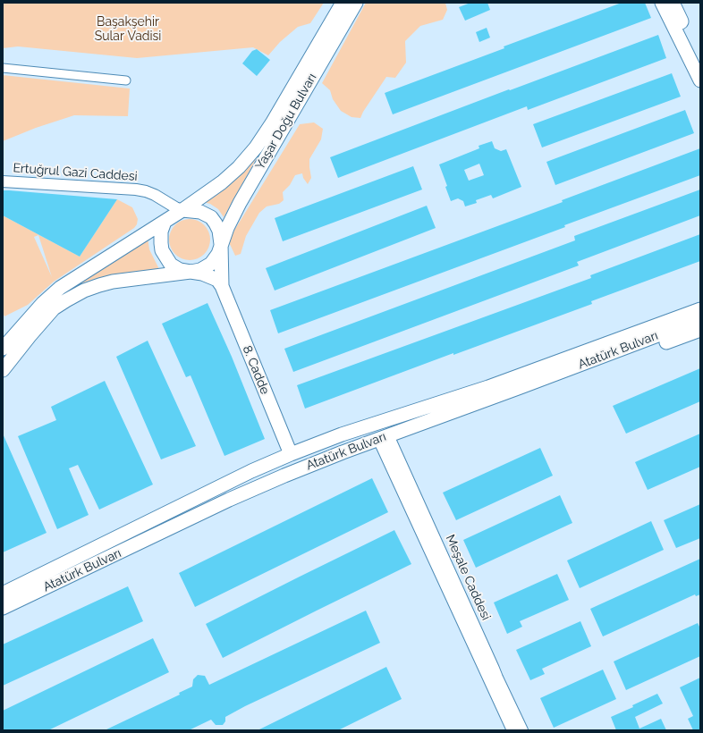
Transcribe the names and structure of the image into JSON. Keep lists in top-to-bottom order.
{
  "streets": {
    "main road": ["Yaşar Doğu Bulvarı", "Atatürk Bulvarı", "8. Cadde"],
    "street": ["Ertuğrul Gazi Caddesi", "Meşale Caddesi"]
  },
  "crossings": [
    ["Yaşar Doğu Bulvarı", "Ertuğrul Gazi Caddesi"],
    ["Yaşar Doğu Bulvarı", "8. Cadde"],
    ["Atatürk Bulvarı", "8. Cadde"],
    ["Atatürk Bulvarı", "Meşale Caddesi"]
  ],
  "parks": ["Başakşehir Sular Vadisi"]
}
